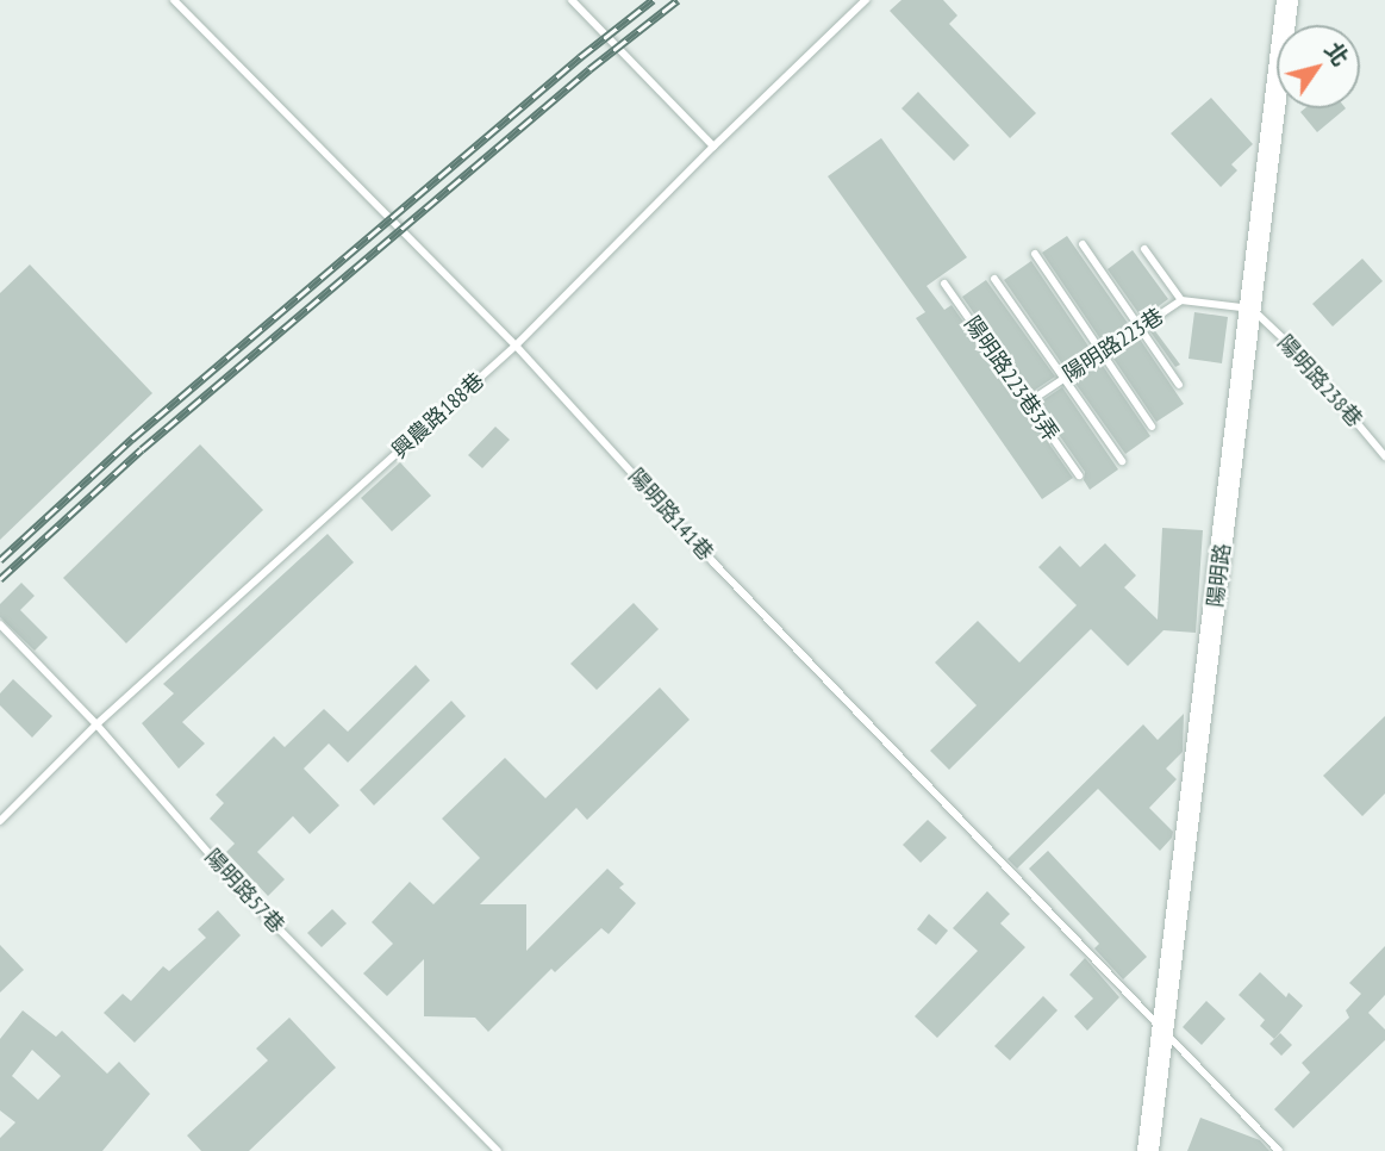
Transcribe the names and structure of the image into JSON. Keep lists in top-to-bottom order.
{
  "streets": {
    "street": ["陽明路"],
    "lane": [
      "陽明路223巷",
      "陽明路223巷3弄",
      "陽明路238巷",
      "興農路188巷",
      "陽明路141巷",
      "陽明路57巷"
    ]
  },
  "crossings": [
    ["陽明路223巷", "陽明路223巷3弄"],
    ["陽明路223巷", "陽明路238巷"],
    ["陽明路223巷", "陽明路"],
    ["陽明路238巷", "陽明路"],
    ["興農路188巷", "陽明路141巷"],
    ["興農路188巷", "陽明路57巷"],
    ["陽明路141巷", "陽明路"]
  ],
  "north": "top right"
}
